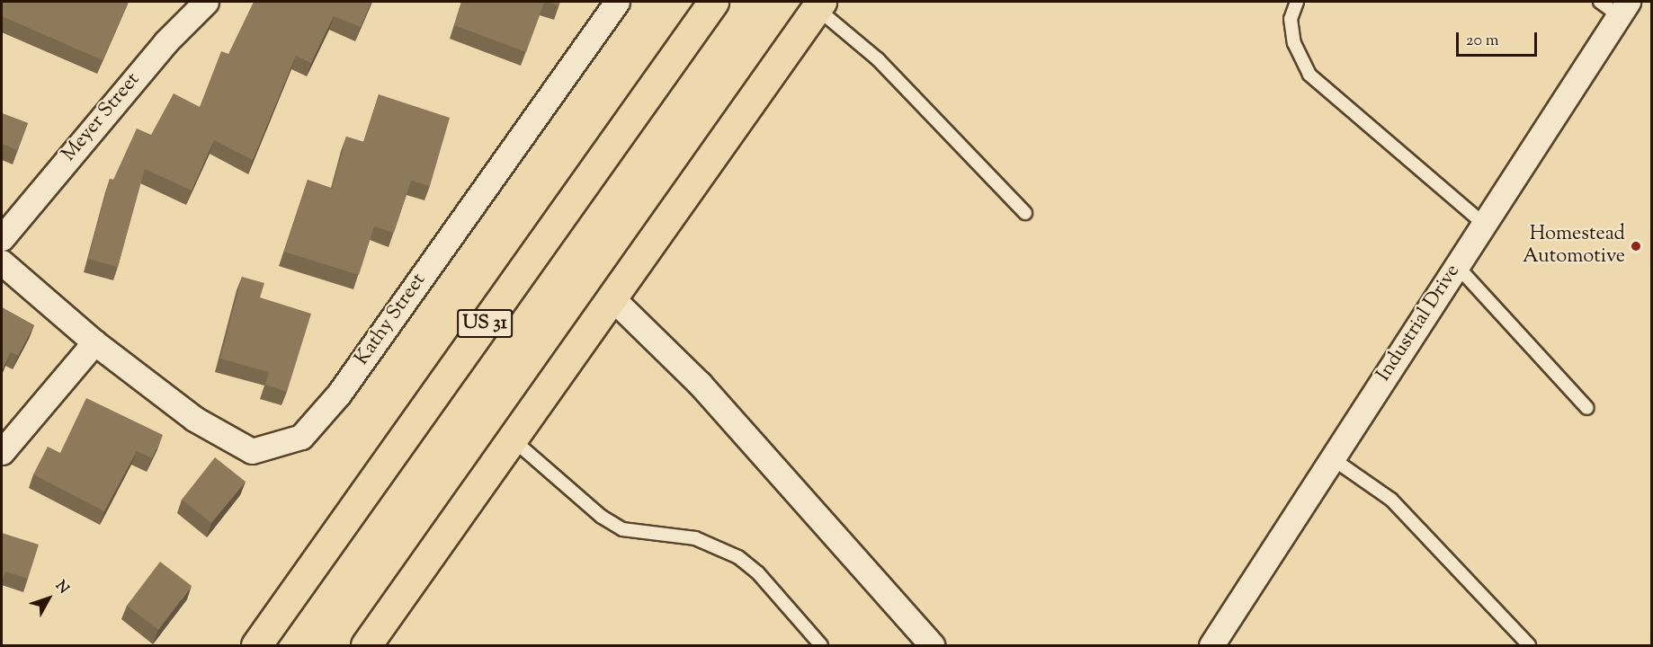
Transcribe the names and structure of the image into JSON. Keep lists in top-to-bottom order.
{
  "streets": {
    "main road": ["US 31"],
    "street": ["Meyer Street", "Kathy Street", "Industrial Drive"]
  },
  "places": ["Homestead Automotive"],
  "scale_bar": "20 m",
  "north": "top right"
}
